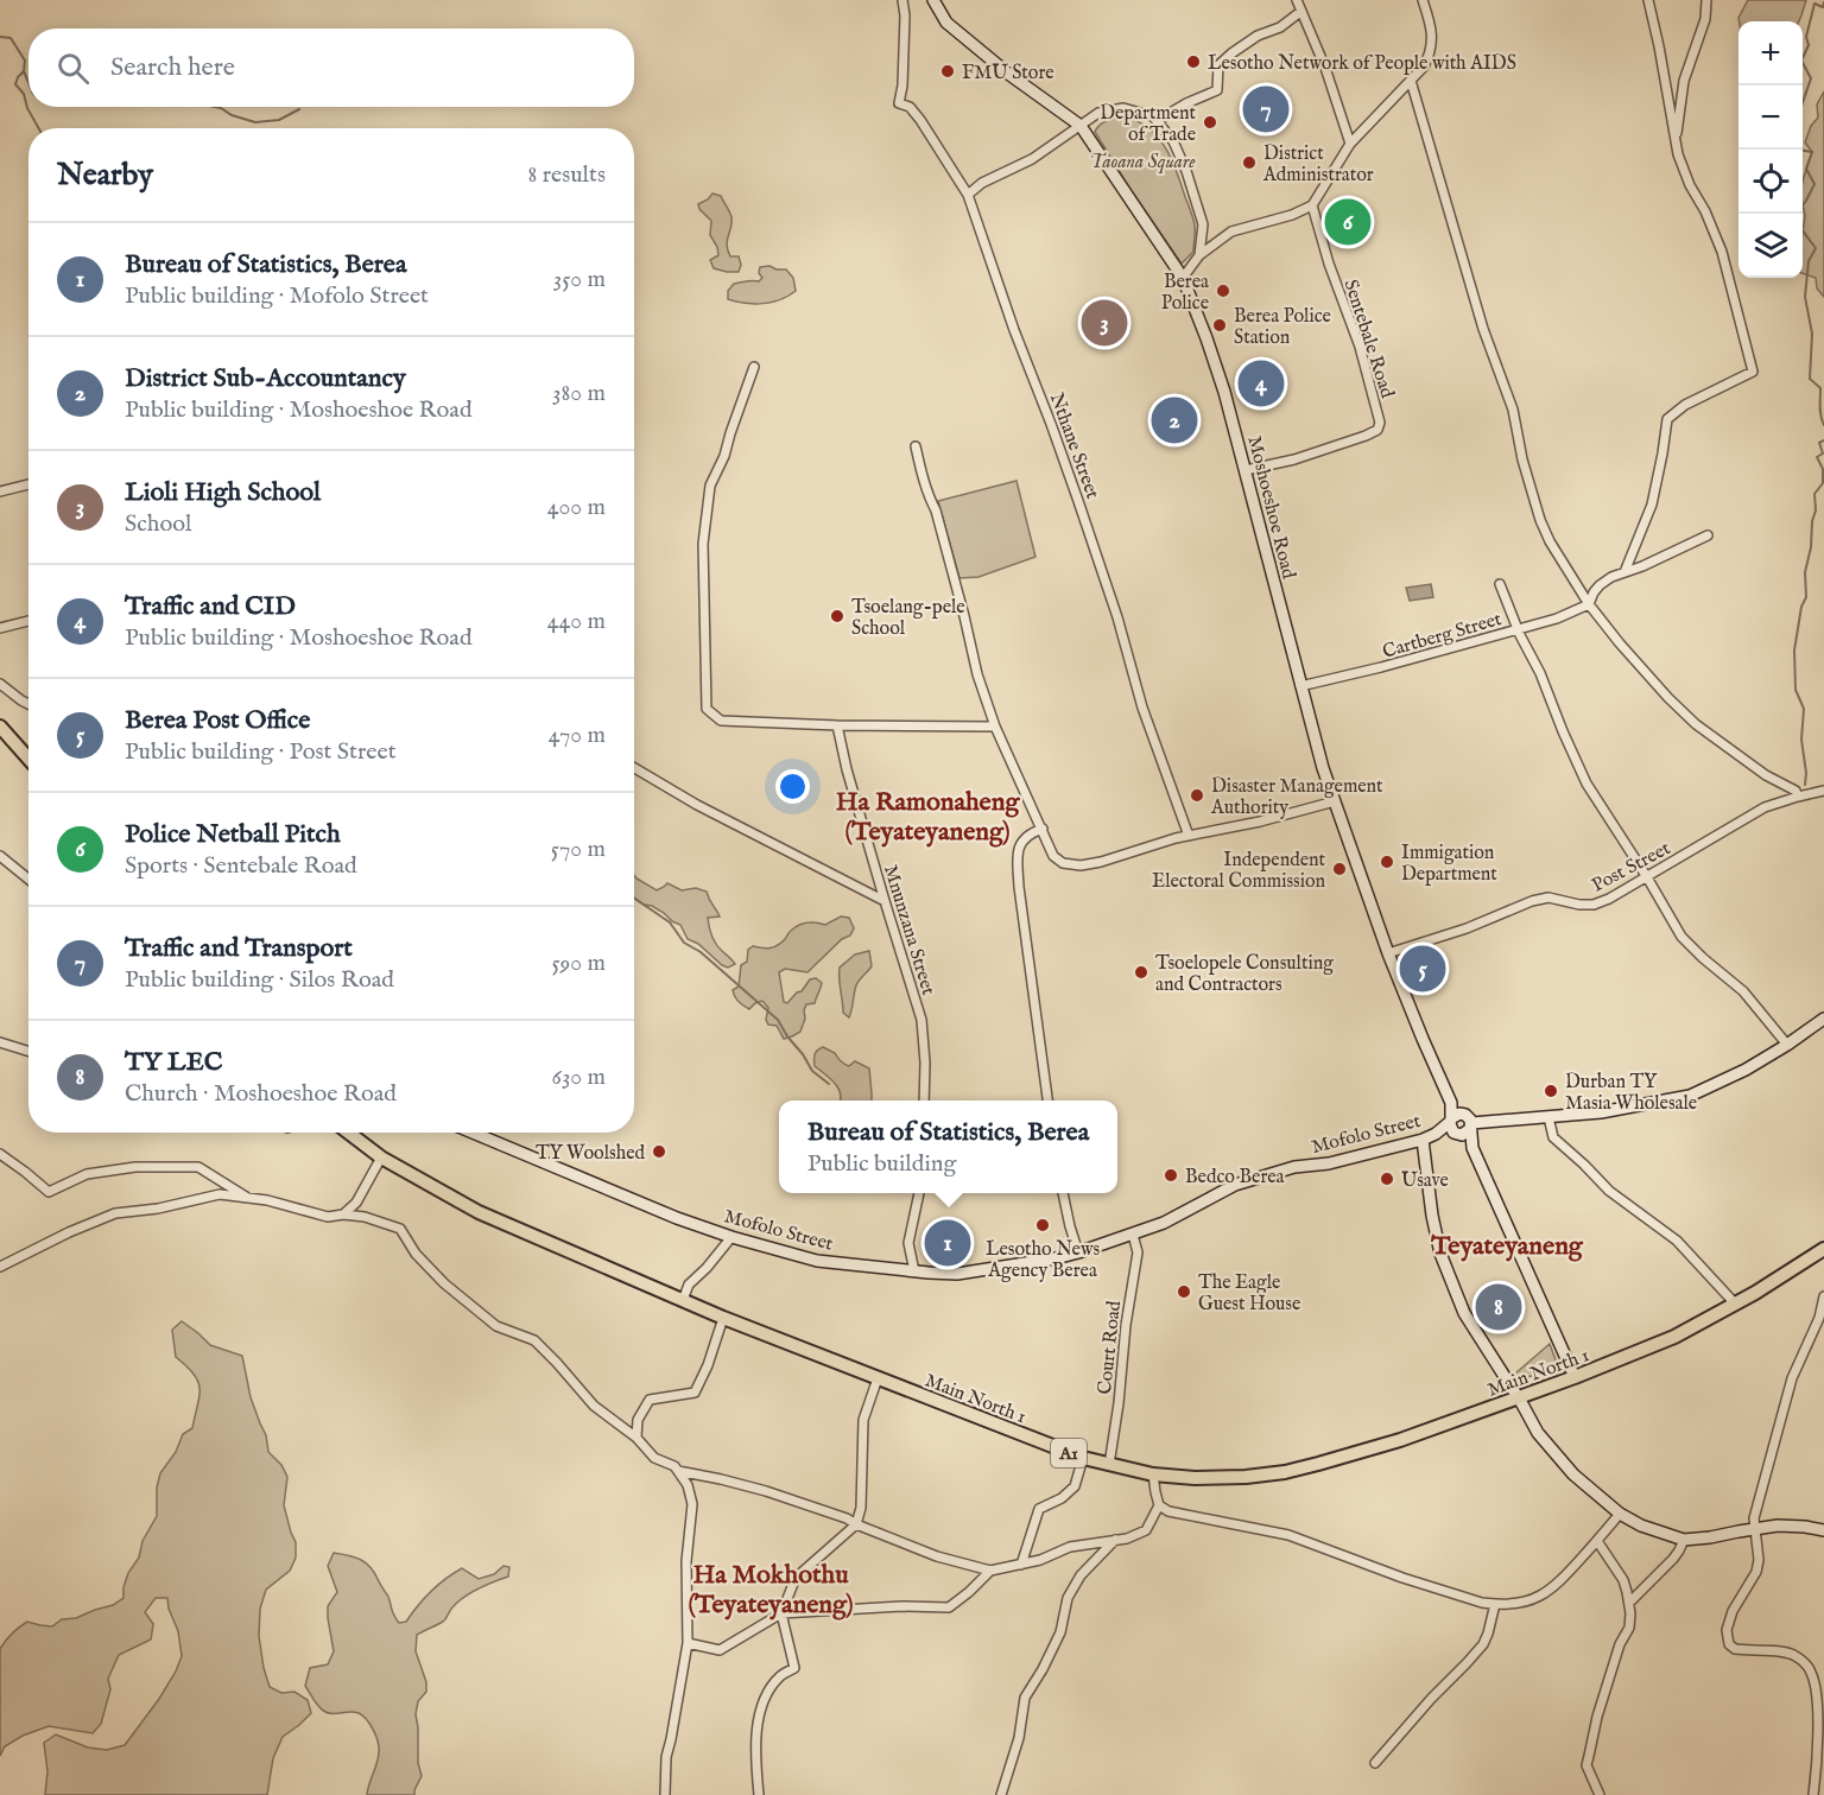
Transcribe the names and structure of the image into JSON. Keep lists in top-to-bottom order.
{
  "streets": {
    "main road": [
      "Moshoeshoe Road",
      "Mofolo Street",
      "Main North 1",
      "A1"
    ],
    "street": [
      "Sentebale Road",
      "Nthane Street",
      "Cartberg Street",
      "Post Street",
      "Mnunzana Street",
      "Court Road"
    ]
  },
  "crossings": [
    ["Sentebale Road", "Moshoeshoe Road"],
    ["Moshoeshoe Road", "Cartberg Street"],
    ["Moshoeshoe Road", "Post Street"],
    ["Moshoeshoe Road", "Mofolo Street"],
    ["Mofolo Street", "Court Road"],
    ["Court Road", "Main North 1"]
  ],
  "districts": ["Ha Ramonaheng (Teyateyaneng)", "Teyateyaneng", "Ha Mokhothu (Teyateyaneng)"],
  "parks": ["Taoana Square"],
  "places": [
    "Lesotho Network of People with AIDS",
    "FMU Store",
    "Department of Trade",
    "District Administrator",
    "Berea Police",
    "Berea Police Station",
    "Tsoelang-pele School",
    "Disaster Management Authority",
    "Immigation Department",
    "Independent Electoral Commission",
    "Tsoelopele Consulting and Contractors",
    "Durban TY Masia Wholesale",
    "TY Woolshed",
    "Bedco Berea",
    "Usave",
    "Lesotho News Agency Berea",
    "The Eagle Guest House"
  ],
  "page": {
    "map_buttons": ["+", "−"],
    "search": "Search here",
    "pins": [
      "7",
      "6",
      "3",
      "4",
      "2",
      "5",
      "1",
      "8"
    ],
    "heading": ["Nearby", "8 results"],
    "list": [
      {
        "mark": "1",
        "name": "Bureau of Statistics, Berea",
        "note": "Public building · Mofolo Street",
        "value": "350 m"
      },
      {
        "mark": "2",
        "name": "District Sub-Accountancy",
        "note": "Public building · Moshoeshoe Road",
        "value": "380 m"
      },
      {
        "mark": "3",
        "name": "Lioli High School",
        "note": "School",
        "value": "400 m"
      },
      {
        "mark": "4",
        "name": "Traffic and CID",
        "note": "Public building · Moshoeshoe Road",
        "value": "440 m"
      },
      {
        "mark": "5",
        "name": "Berea Post Office",
        "note": "Public building · Post Street",
        "value": "470 m"
      },
      {
        "mark": "6",
        "name": "Police Netball Pitch",
        "note": "Sports · Sentebale Road",
        "value": "570 m"
      },
      {
        "mark": "7",
        "name": "Traffic and Transport",
        "note": "Public building · Silos Road",
        "value": "590 m"
      },
      {
        "mark": "8",
        "name": "TY LEC",
        "note": "Church · Moshoeshoe Road",
        "value": "630 m"
      }
    ],
    "popup": ["Bureau of Statistics, Berea", "Public building"]
  }
}
